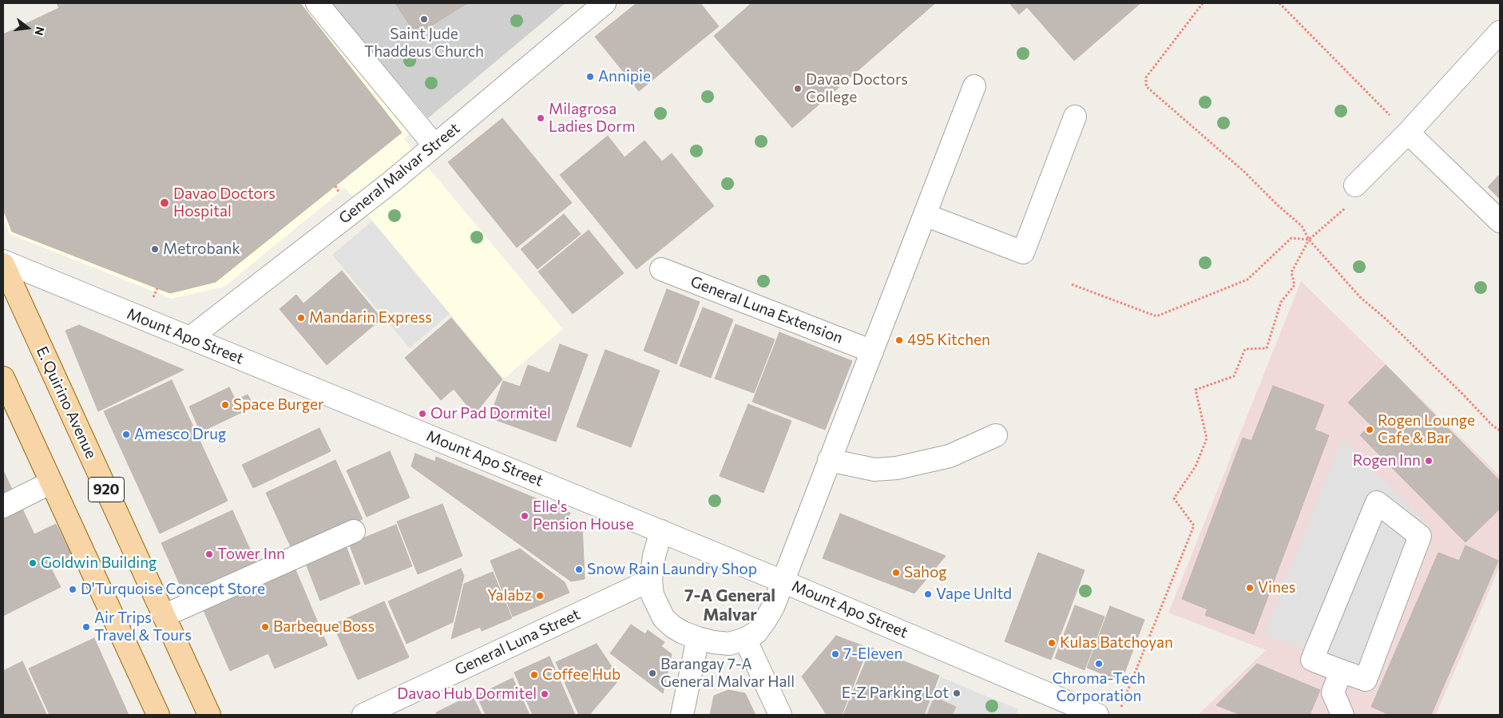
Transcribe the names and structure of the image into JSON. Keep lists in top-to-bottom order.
{
  "streets": {
    "main road": ["E. Quirino Avenue", "920"],
    "street": [
      "General Malvar Street",
      "General Luna Extension",
      "Mount Apo Street",
      "General Luna Street"
    ]
  },
  "crossings": [
    ["General Malvar Street", "Mount Apo Street"]
  ],
  "districts": ["7-A General Malvar"],
  "places": [
    "Saint Jude Thaddeus Church",
    "Annipie",
    "Davao Doctors College",
    "Milagrosa Ladies Dorm",
    "Davao Doctors Hospital",
    "Metrobank",
    "Mandarin Express",
    "495 Kitchen",
    "Space Burger",
    "Our Pad Dormitel",
    "Rogen Lounge Cafe & Bar",
    "Amesco Drug",
    "Rogen Inn",
    "Elle's Pension House",
    "Tower Inn",
    "Goldwin Building",
    "Snow Rain Laundry Shop",
    "Sahog",
    "Vines",
    "D'Turquoise Concept Store",
    "Vape Unltd",
    "Yalabz",
    "Air Trips Travel & Tours",
    "Barbeque Boss",
    "Kulas Batchoyan",
    "7-Eleven",
    "Chroma-Tech Corporation",
    "Barangay 7-A General Malvar Hall",
    "Coffee Hub",
    "E-Z Parking Lot",
    "Davao Hub Dormitel"
  ],
  "north": "right"
}
